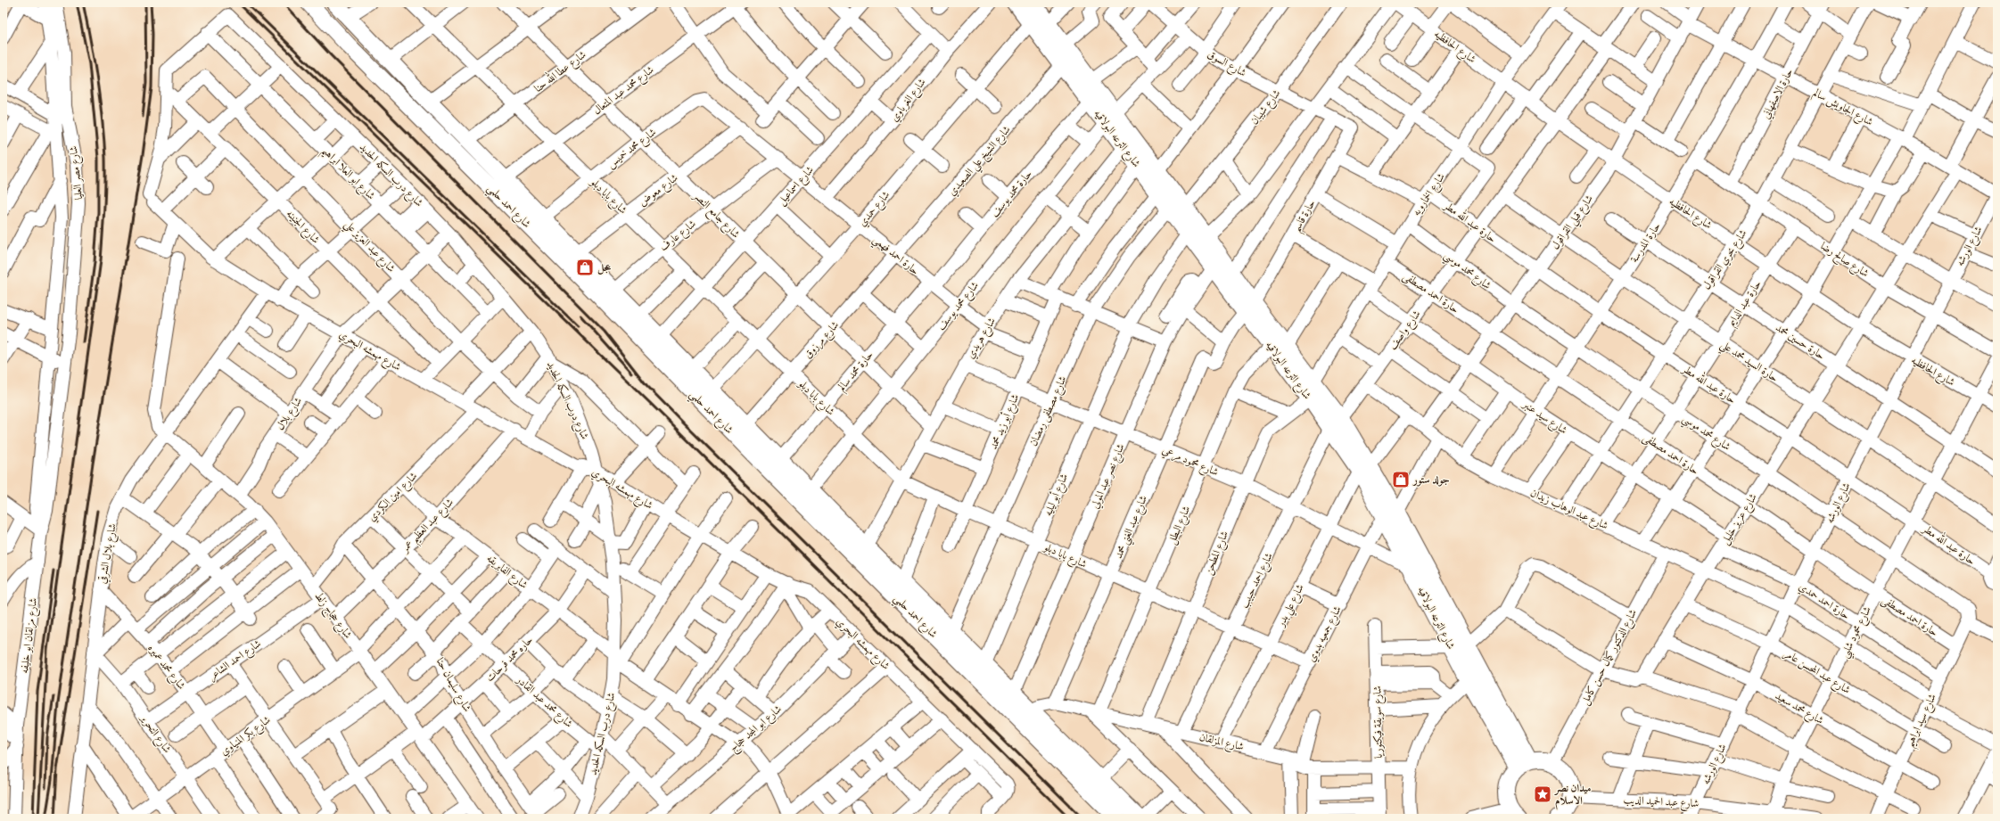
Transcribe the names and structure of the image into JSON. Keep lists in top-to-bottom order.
{
  "streets": {
    "main road": ["شارع الترعه البولاقيه", "شارع احمد حلمي"],
    "street": [
      "شارع الحافظيه",
      "شارع السوق",
      "شارع عطا الله حنا",
      "شارع محمد عبد المتعال",
      "حارة الاصفهاني",
      "شارع الغرباوي",
      "شارع شيبان",
      "شارع الجاويش سالم",
      "شارع محمد خميس",
      "شارع الشيخ علي الصعيدي",
      "شارع مصر العليا",
      "شارع ابو العلا ابراهيم",
      "شارع درب السكه الحديد",
      "شارع اسماعيل",
      "شارع معوض",
      "حارة محمد يوسف",
      "شارع الخمارويه",
      "شارع بابا دبلو",
      "شارع حمدي",
      "شارع جامع النصر",
      "حارة قاسم",
      "حارة عبد الله مطر",
      "شارع قبلي القراقول",
      "شارع الجنينه",
      "شارع عارف",
      "حارة المدرسة",
      "شارع عبد العزيز علي",
      "شارع الورشه",
      "حارة احمد فهمي",
      "شارع بحري القراقول",
      "شارع صالح رضا",
      "شارع محمد موسي",
      "حارة احمد مصطفى",
      "حارة عبد الدايم",
      "شارع محمد يوسف",
      "شارع واصف",
      "شارع هريدي",
      "شارع مرزوق",
      "حارة حسين محمد",
      "شارع مهمشه البحري",
      "حارة السيد محمد علي",
      "حارة محمد سالم",
      "شارع مصطفى رمضان",
      "شارع بلال",
      "شارع سيد عنبر",
      "شارع أبو زيد محمد",
      "شارع محمود مرعي",
      "شارع نصر عبد المولي",
      "شارع أبو ليليه",
      "شارع امين الكردي",
      "شارع عبد الوهاب زيدان",
      "شارع عزيز خليل",
      "شارع عبد العظيم عمر",
      "شارع البطل",
      "شارع عبد الغني محمد",
      "شارع المطحن",
      "شارع بلال الشرقي",
      "شارع الفابريقه",
      "شارع احمد حبيب",
      "حارة احمد حمدي",
      "شارع علي بدر",
      "شارع حجاج زلط",
      "شارع محمود شلبي",
      "شارع جمعيه بدوي",
      "شارع مزلقان ابو خليفه",
      "شارع الدكتور كمال حسن كامل",
      "حاره محمد فرحات",
      "شارع احمد الشاعر",
      "شارع محمد عميره",
      "شارع عبد المحسن عامر",
      "شارع سليمان حنا",
      "شارع محمد عبد القادر",
      "شارع محمد سعيد",
      "شارع سيد ابراهيم",
      "شارع سويقة فيكتوريا",
      "شارع ابو المجد حجاج",
      "شارع التحرير",
      "شارع بكر المنياوي",
      "شارع المزلقان",
      "شارع عبد الحميد الديب"
    ]
  },
  "crossings": [
    ["شارع الحافظيه", "شارع الخمارويه"],
    ["شارع الحافظيه", "شارع قبلي القراقول"],
    ["شارع الحافظيه", "حارة المدرسة"],
    ["شارع الحافظيه", "شارع الورشه"],
    ["شارع الحافظيه", "شارع بحري القراقول"],
    ["شارع الحافظيه", "حارة عبد الدايم"],
    ["شارع الحافظيه", "شارع واصف"],
    ["شارع الحافظيه", "شارع عزيز خليل"],
    ["شارع الحافظيه", "شارع محمود شلبي"],
    ["شارع السوق", "شارع شيبان"],
    ["شارع السوق", "حارة قاسم"],
    ["شارع السوق", "شارع محمد يوسف"],
    ["شارع عطا الله حنا", "شارع بابا دبلو"],
    ["شارع عطا الله حنا", "شارع احمد حلمي"],
    ["شارع عطا الله حنا", "شارع جامع النصر"],
    ["شارع محمد عبد المتعال", "شارع بابا دبلو"],
    ["شارع محمد عبد المتعال", "شارع احمد حلمي"],
    ["شارع محمد عبد المتعال", "شارع جامع النصر"],
    ["حارة الاصفهاني", "شارع الجاويش سالم"],
    ["حارة الاصفهاني", "شارع صالح رضا"],
    ["شارع الغرباوي", "حارة احمد فهمي"],
    ["شارع شيبان", "شارع الترعه البولاقيه"],
    ["شارع شيبان", "شارع مصطفى رمضان"],
    ["شارع الجاويش سالم", "شارع قبلي القراقول"],
    ["شارع الجاويش سالم", "حارة المدرسة"],
    ["شارع الجاويش سالم", "شارع الورشه"],
    ["شارع الجاويش سالم", "شارع بحري القراقول"],
    ["شارع الجاويش سالم", "شارع عزيز خليل"],
    ["شارع الترعه البولاقيه", "شارع الشيخ علي الصعيدي"],
    ["شارع الترعه البولاقيه", "حارة محمد يوسف"],
    ["شارع الترعه البولاقيه", "شارع الخمارويه"],
    ["شارع الترعه البولاقيه", "شارع حمدي"],
    ["شارع الترعه البولاقيه", "حارة قاسم"],
    ["شارع الترعه البولاقيه", "شارع محمد يوسف"],
    ["شارع الترعه البولاقيه", "شارع واصف"],
    ["شارع الترعه البولاقيه", "شارع هريدي"],
    ["شارع الترعه البولاقيه", "شارع مصطفى رمضان"],
    ["شارع الترعه البولاقيه", "شارع أبو زيد محمد"],
    ["شارع الترعه البولاقيه", "شارع محمود مرعي"],
    ["شارع الترعه البولاقيه", "شارع نصر عبد المولي"],
    ["شارع الترعه البولاقيه", "شارع أبو ليليه"],
    ["شارع الترعه البولاقيه", "شارع البطل"],
    ["شارع الترعه البولاقيه", "شارع المطحن"],
    ["شارع الترعه البولاقيه", "شارع احمد حبيب"],
    ["شارع الترعه البولاقيه", "شارع علي بدر"],
    ["شارع الترعه البولاقيه", "شارع جمعيه بدوي"],
    ["شارع محمد خميس", "شارع بابا دبلو"],
    ["شارع محمد خميس", "شارع احمد حلمي"],
    ["شارع محمد خميس", "شارع جامع النصر"],
    ["شارع محمد خميس", "حارة احمد فهمي"],
    ["شارع الشيخ علي الصعيدي", "حارة احمد فهمي"],
    ["شارع الشيخ علي الصعيدي", "شارع مرزوق"],
    ["شارع مصر العليا", "شارع مزلقان ابو خليفه"],
    ["شارع ابو العلا ابراهيم", "شارع درب السكه الحديد"],
    ["شارع ابو العلا ابراهيم", "شارع بلال"],
    ["شارع درب السكه الحديد", "شارع مهمشه البحري"],
    ["شارع درب السكه الحديد", "شارع بلال"],
    ["شارع درب السكه الحديد", "شارع الفابريقه"],
    ["شارع درب السكه الحديد", "شارع محمد عبد القادر"],
    ["شارع اسماعيل", "شارع بابا دبلو"],
    ["شارع اسماعيل", "شارع احمد حلمي"],
    ["شارع اسماعيل", "شارع جامع النصر"],
    ["شارع اسماعيل", "حارة احمد فهمي"],
    ["شارع معوض", "شارع بابا دبلو"],
    ["شارع معوض", "شارع احمد حلمي"],
    ["شارع معوض", "شارع جامع النصر"],
    ["شارع معوض", "حارة احمد فهمي"],
    ["حارة محمد يوسف", "حارة احمد فهمي"],
    ["حارة محمد يوسف", "حارة محمد سالم"],
    ["شارع الخمارويه", "حارة عبد الله مطر"],
    ["شارع الخمارويه", "شارع محمد موسي"],
    ["شارع الخمارويه", "حارة احمد مصطفى"],
    ["شارع الخمارويه", "شارع سيد عنبر"],
    ["شارع الخمارويه", "شارع المطحن"],
    ["شارع بابا دبلو", "شارع حمدي"],
    ["شارع بابا دبلو", "شارع عارف"],
    ["شارع بابا دبلو", "شارع محمد يوسف"],
    ["شارع بابا دبلو", "شارع هريدي"],
    ["شارع بابا دبلو", "شارع مرزوق"],
    ["شارع بابا دبلو", "حارة محمد سالم"],
    ["شارع بابا دبلو", "شارع مصطفى رمضان"],
    ["شارع بابا دبلو", "شارع أبو زيد محمد"],
    ["شارع بابا دبلو", "شارع نصر عبد المولي"],
    ["شارع بابا دبلو", "شارع أبو ليليه"],
    ["شارع بابا دبلو", "شارع البطل"],
    ["شارع بابا دبلو", "شارع عبد الغني محمد"],
    ["شارع بابا دبلو", "شارع المطحن"],
    ["شارع بابا دبلو", "شارع احمد حبيب"],
    ["شارع بابا دبلو", "شارع علي بدر"],
    ["شارع بابا دبلو", "شارع جمعيه بدوي"],
    ["شارع احمد حلمي", "شارع حمدي"],
    ["شارع احمد حلمي", "شارع عارف"],
    ["شارع احمد حلمي", "شارع محمد يوسف"],
    ["شارع احمد حلمي", "شارع هريدي"],
    ["شارع احمد حلمي", "شارع مرزوق"],
    ["شارع احمد حلمي", "حارة محمد سالم"],
    ["شارع احمد حلمي", "شارع مصطفى رمضان"],
    ["شارع احمد حلمي", "شارع نصر عبد المولي"],
    ["شارع احمد حلمي", "شارع أبو ليليه"],
    ["شارع احمد حلمي", "شارع المزلقان"],
    ["شارع حمدي", "شارع جامع النصر"],
    ["شارع حمدي", "حارة احمد فهمي"],
    ["شارع جامع النصر", "شارع عارف"],
    ["شارع جامع النصر", "شارع محمد يوسف"],
    ["شارع جامع النصر", "شارع هريدي"],
    ["شارع جامع النصر", "شارع مرزوق"],
    ["شارع جامع النصر", "حارة محمد سالم"],
    ["حارة قاسم", "حارة عبد الله مطر"],
    ["حارة قاسم", "شارع سيد عنبر"],
    ["حارة قاسم", "شارع عبد الغني محمد"],
    ["حارة عبد الله مطر", "شارع قبلي القراقول"],
    ["حارة عبد الله مطر", "حارة المدرسة"],
    ["حارة عبد الله مطر", "شارع الورشه"],
    ["حارة عبد الله مطر", "شارع بحري القراقول"],
    ["حارة عبد الله مطر", "حارة عبد الدايم"],
    ["حارة عبد الله مطر", "شارع واصف"],
    ["حارة عبد الله مطر", "شارع عزيز خليل"],
    ["حارة عبد الله مطر", "شارع محمود شلبي"],
    ["شارع قبلي القراقول", "شارع محمد موسي"],
    ["شارع قبلي القراقول", "حارة احمد مصطفى"],
    ["شارع قبلي القراقول", "حارة السيد محمد علي"],
    ["شارع قبلي القراقول", "شارع سيد عنبر"],
    ["شارع قبلي القراقول", "شارع عبد الوهاب زيدان"],
    ["شارع الجنينه", "شارع عبد العزيز علي"],
    ["شارع الجنينه", "شارع بلال"],
    ["شارع عارف", "حارة احمد فهمي"],
    ["حارة المدرسة", "شارع صالح رضا"],
    ["حارة المدرسة", "شارع محمد موسي"],
    ["حارة المدرسة", "حارة احمد مصطفى"],
    ["حارة المدرسة", "حارة حسين محمد"],
    ["حارة المدرسة", "حارة السيد محمد علي"],
    ["حارة المدرسة", "شارع سيد عنبر"],
    ["حارة المدرسة", "شارع عبد الوهاب زيدان"],
    ["شارع عبد العزيز علي", "شارع بلال"],
    ["شارع الورشه", "شارع صالح رضا"],
    ["شارع الورشه", "شارع محمد موسي"],
    ["شارع الورشه", "حارة احمد مصطفى"],
    ["شارع الورشه", "حارة حسين محمد"],
    ["شارع الورشه", "حارة السيد محمد علي"],
    ["شارع الورشه", "شارع عبد الوهاب زيدان"],
    ["شارع الورشه", "حارة احمد حمدي"],
    ["شارع الورشه", "شارع عبد المحسن عامر"],
    ["شارع الورشه", "شارع محمد سعيد"],
    ["شارع الورشه", "شارع عبد الحميد الديب"],
    ["حارة احمد فهمي", "شارع محمد يوسف"],
    ["حارة احمد فهمي", "شارع هريدي"],
    ["حارة احمد فهمي", "شارع مرزوق"],
    ["حارة احمد فهمي", "حارة محمد سالم"],
    ["حارة احمد فهمي", "شارع أبو زيد محمد"],
    ["شارع بحري القراقول", "شارع صالح رضا"],
    ["شارع بحري القراقول", "شارع محمد موسي"],
    ["شارع بحري القراقول", "حارة احمد مصطفى"],
    ["شارع بحري القراقول", "حارة حسين محمد"],
    ["شارع بحري القراقول", "حارة السيد محمد علي"],
    ["شارع بحري القراقول", "شارع سيد عنبر"],
    ["شارع بحري القراقول", "شارع عبد الوهاب زيدان"],
    ["شارع صالح رضا", "حارة عبد الدايم"],
    ["شارع صالح رضا", "شارع عزيز خليل"],
    ["شارع محمد موسي", "حارة عبد الدايم"],
    ["شارع محمد موسي", "شارع واصف"],
    ["شارع محمد موسي", "شارع عزيز خليل"],
    ["شارع محمد موسي", "شارع محمود شلبي"],
    ["شارع محمد موسي", "شارع سيد ابراهيم"],
    ["حارة احمد مصطفى", "حارة عبد الدايم"],
    ["حارة احمد مصطفى", "شارع واصف"],
    ["حارة احمد مصطفى", "شارع عزيز خليل"],
    ["حارة احمد مصطفى", "شارع محمود شلبي"],
    ["حارة احمد مصطفى", "شارع سيد ابراهيم"],
    ["حارة عبد الدايم", "حارة حسين محمد"],
    ["حارة عبد الدايم", "حارة السيد محمد علي"],
    ["حارة عبد الدايم", "شارع سيد عنبر"],
    ["حارة عبد الدايم", "شارع عبد الوهاب زيدان"],
    ["شارع واصف", "حارة السيد محمد علي"],
    ["شارع واصف", "شارع سيد عنبر"],
    ["شارع واصف", "شارع عبد الوهاب زيدان"],
    ["شارع واصف", "شارع احمد حبيب"],
    ["شارع هريدي", "شارع محمود مرعي"],
    ["حارة حسين محمد", "شارع عزيز خليل"],
    ["حارة حسين محمد", "شارع محمود شلبي"],
    ["شارع مهمشه البحري", "شارع بلال"],
    ["شارع مهمشه البحري", "شارع امين الكردي"],
    ["شارع مهمشه البحري", "شارع عبد العظيم عمر"],
    ["شارع مهمشه البحري", "شارع بلال الشرقي"],
    ["شارع مهمشه البحري", "شارع ابو المجد حجاج"],
    ["حارة السيد محمد علي", "شارع عزيز خليل"],
    ["حارة السيد محمد علي", "شارع محمود شلبي"],
    ["شارع مصطفى رمضان", "شارع محمود مرعي"],
    ["شارع بلال", "شارع حجاج زلط"],
    ["شارع سيد عنبر", "شارع عزيز خليل"],
    ["شارع سيد عنبر", "شارع البطل"],
    ["شارع أبو زيد محمد", "شارع محمود مرعي"],
    ["شارع محمود مرعي", "شارع نصر عبد المولي"],
    ["شارع محمود مرعي", "شارع أبو ليليه"],
    ["شارع محمود مرعي", "شارع البطل"],
    ["شارع محمود مرعي", "شارع عبد الغني محمد"],
    ["شارع محمود مرعي", "شارع المطحن"],
    ["شارع محمود مرعي", "شارع احمد حبيب"],
    ["شارع محمود مرعي", "شارع علي بدر"],
    ["شارع محمود مرعي", "شارع جمعيه بدوي"],
    ["شارع امين الكردي", "شارع الفابريقه"],
    ["شارع امين الكردي", "شارع حجاج زلط"],
    ["شارع امين الكردي", "شارع سليمان حنا"],
    ["شارع عبد الوهاب زيدان", "شارع عزيز خليل"],
    ["شارع عبد الوهاب زيدان", "شارع علي بدر"],
    ["شارع عبد الوهاب زيدان", "شارع محمود شلبي"],
    ["شارع عبد الوهاب زيدان", "شارع جمعيه بدوي"],
    ["شارع عبد الوهاب زيدان", "شارع الدكتور كمال حسن كامل"],
    ["شارع عبد الوهاب زيدان", "شارع سيد ابراهيم"],
    ["شارع عزيز خليل", "حارة احمد حمدي"],
    ["شارع عزيز خليل", "شارع عبد المحسن عامر"],
    ["شارع عزيز خليل", "شارع محمد سعيد"],
    ["شارع عبد العظيم عمر", "شارع الفابريقه"],
    ["شارع عبد العظيم عمر", "شارع حجاج زلط"],
    ["شارع عبد العظيم عمر", "شارع سليمان حنا"],
    ["شارع البطل", "شارع المزلقان"],
    ["شارع عبد الغني محمد", "شارع المزلقان"],
    ["شارع المطحن", "شارع المزلقان"],
    ["شارع بلال الشرقي", "شارع حجاج زلط"],
    ["شارع بلال الشرقي", "شارع محمد عميره"],
    ["شارع بلال الشرقي", "شارع التحرير"],
    ["شارع الفابريقه", "حاره محمد فرحات"],
    ["شارع الفابريقه", "شارع ابو المجد حجاج"],
    ["شارع الفابريقه", "شارع بكر المنياوي"],
    ["شارع احمد حبيب", "شارع المزلقان"],
    ["حارة احمد حمدي", "شارع محمود شلبي"],
    ["حارة احمد حمدي", "شارع سيد ابراهيم"],
    ["شارع علي بدر", "شارع المزلقان"],
    ["شارع حجاج زلط", "حاره محمد فرحات"],
    ["شارع حجاج زلط", "شارع احمد الشاعر"],
    ["شارع حجاج زلط", "شارع بكر المنياوي"],
    ["شارع محمود شلبي", "شارع عبد المحسن عامر"],
    ["شارع محمود شلبي", "شارع محمد سعيد"],
    ["شارع محمود شلبي", "شارع عبد الحميد الديب"],
    ["شارع جمعيه بدوي", "شارع المزلقان"],
    ["حاره محمد فرحات", "شارع سليمان حنا"],
    ["حاره محمد فرحات", "شارع محمد عبد القادر"],
    ["شارع احمد الشاعر", "شارع محمد عميره"],
    ["شارع احمد الشاعر", "شارع التحرير"],
    ["شارع محمد عميره", "شارع بكر المنياوي"],
    ["شارع عبد المحسن عامر", "شارع سيد ابراهيم"],
    ["شارع سليمان حنا", "شارع بكر المنياوي"],
    ["شارع محمد سعيد", "شارع سيد ابراهيم"],
    ["شارع التحرير", "شارع بكر المنياوي"]
  ],
  "places": {
    "shop": ["عجل", "جولد ستور"],
    "place": ["ميدان نصر الاسلام"]
  }
}
